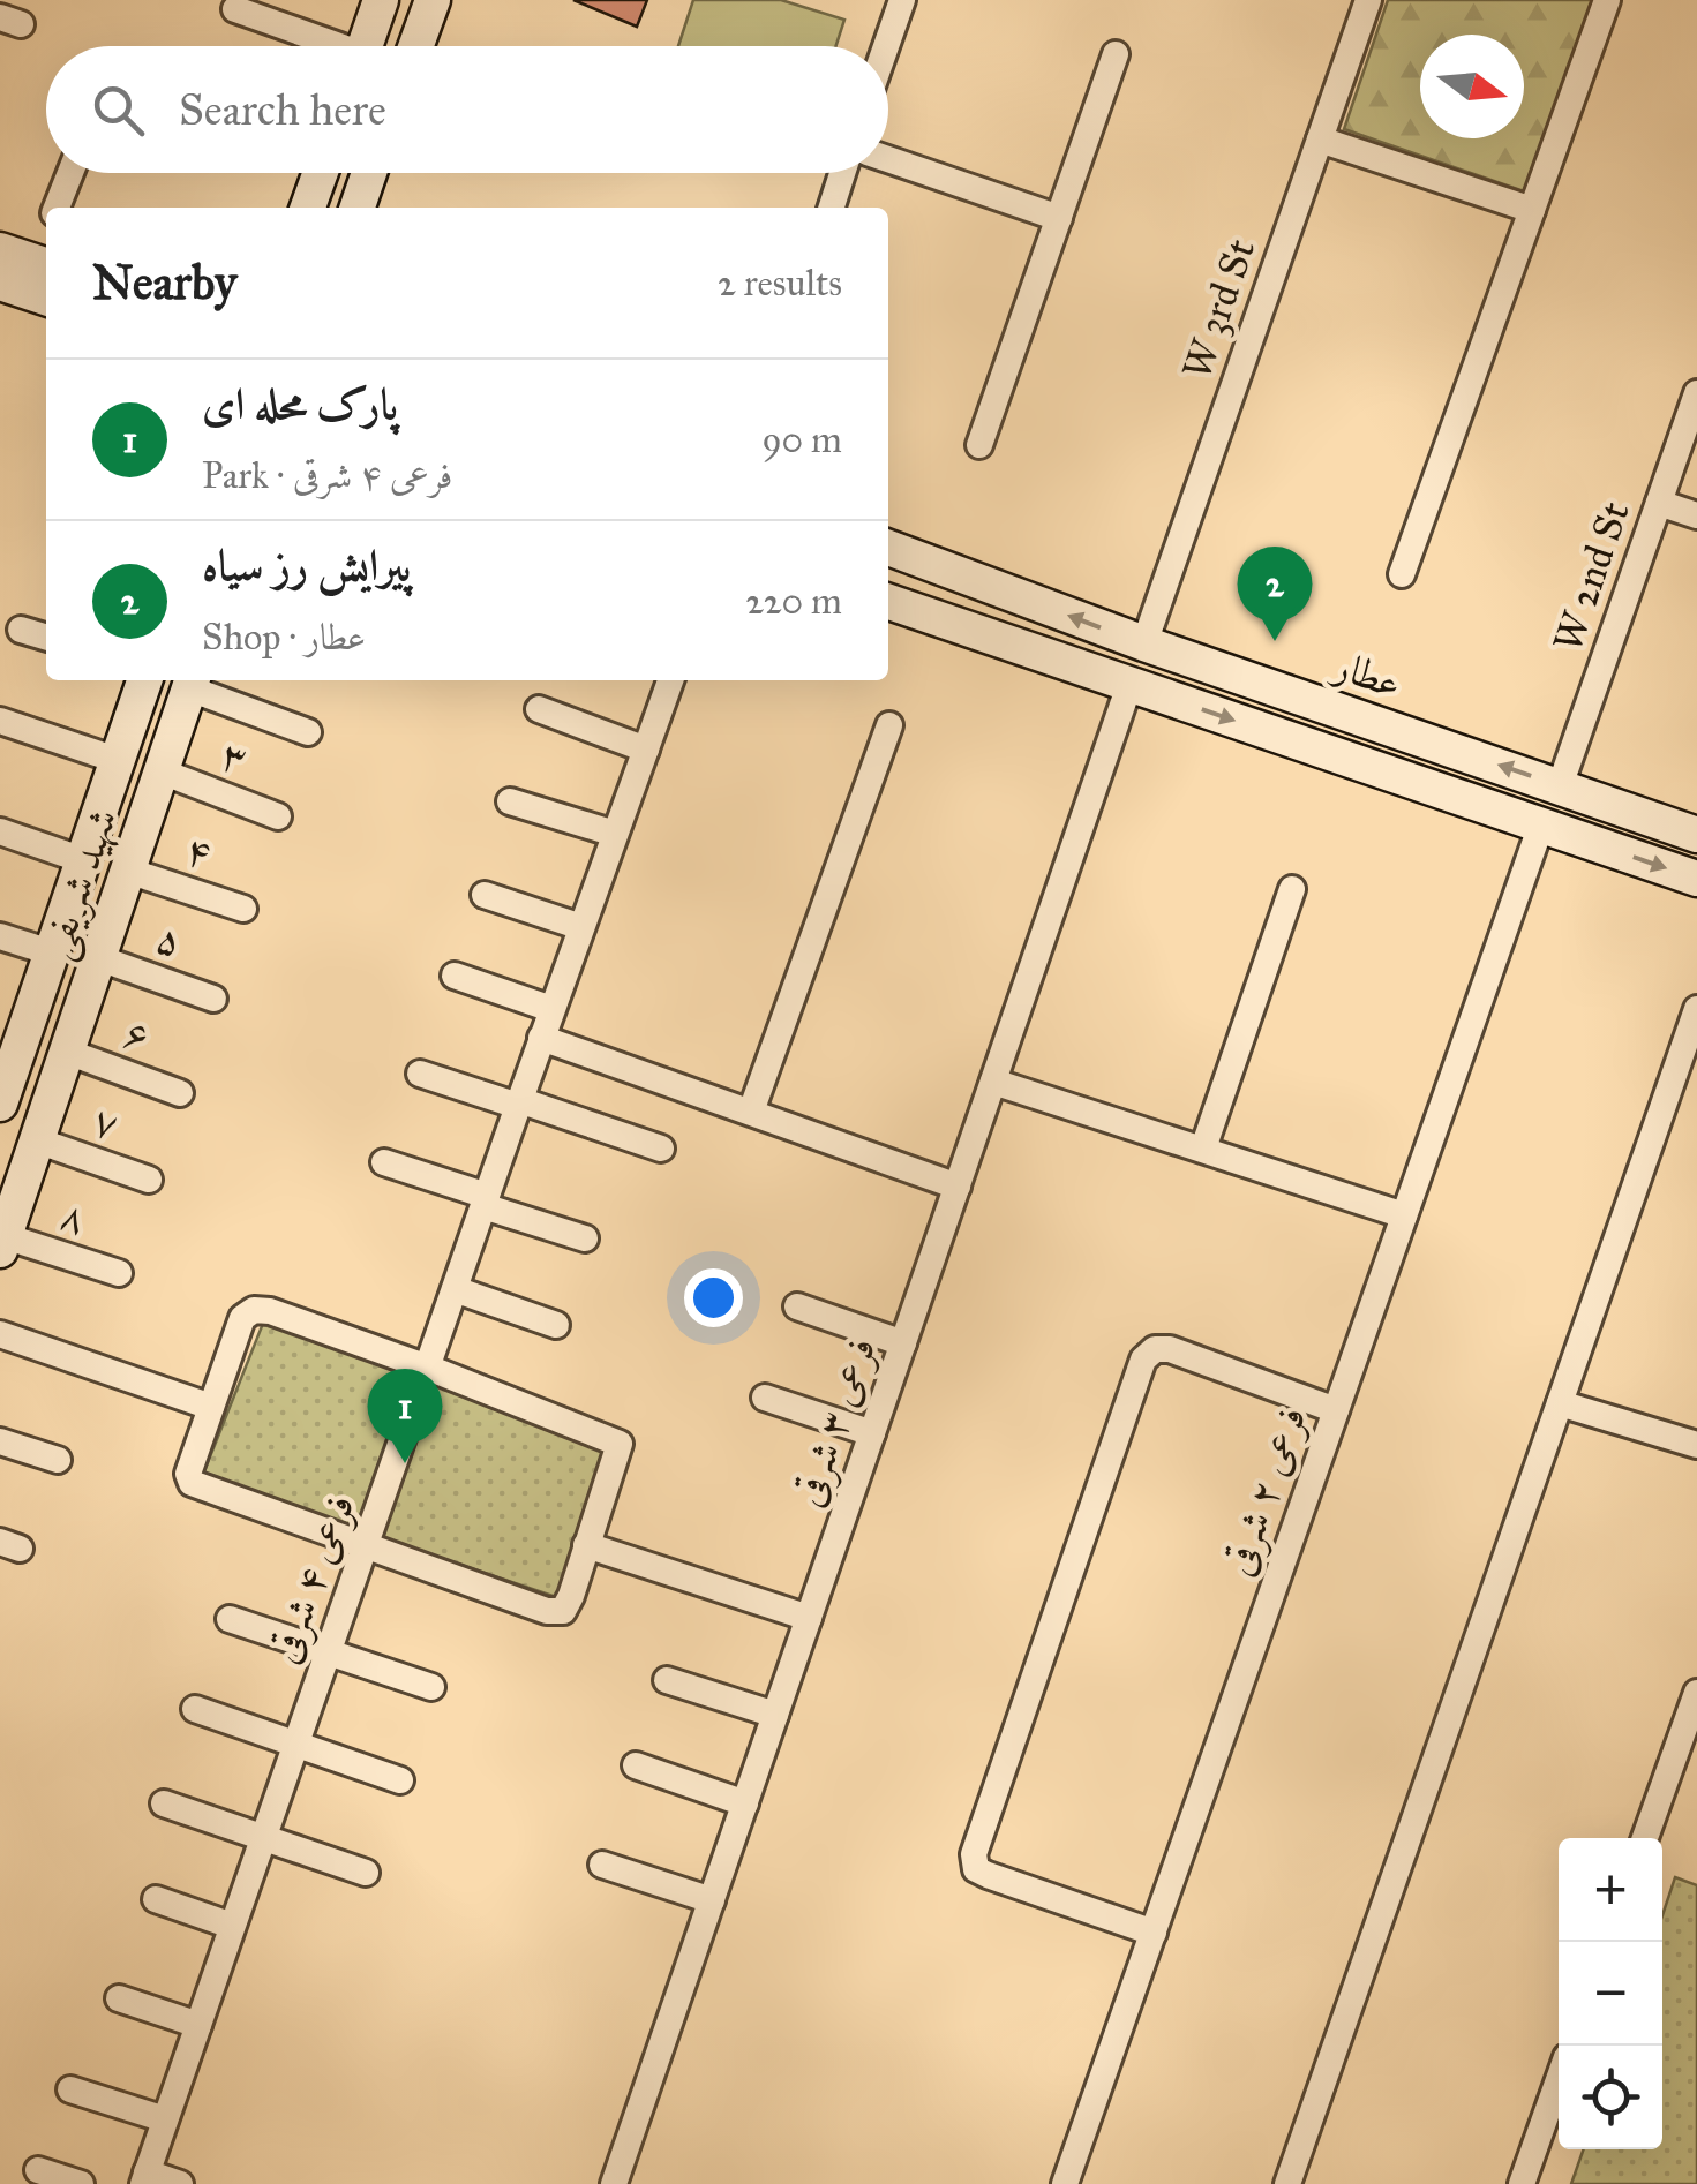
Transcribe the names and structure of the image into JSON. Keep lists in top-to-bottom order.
{
  "streets": {
    "main road": ["عطار", "شهید شریفی"],
    "street": [
      "W 3rd St",
      "W 2nd St",
      "۳",
      "۴",
      "۵",
      "۶",
      "۷",
      "۸",
      "فرعی ۳ شرقی",
      "فرعی ۲ شرقی",
      "فرعی ۴ شرقی"
    ]
  },
  "crossings": [
    ["W 3rd St", "عطار"],
    ["W 2nd St", "عطار"],
    ["۳", "شهید شریفی"],
    ["۴", "شهید شریفی"],
    ["شهید شریفی", "۵"],
    ["شهید شریفی", "۶"],
    ["شهید شریفی", "۷"],
    ["شهید شریفی", "۸"]
  ],
  "north": "right",
  "page": {
    "search": "Search here",
    "heading": ["Nearby", "2 results"],
    "list": [
      {
        "mark": "1",
        "name": "پارک محله ای",
        "note": "Park · فرعی ۴ شرقی",
        "value": "90 m"
      },
      {
        "mark": "2",
        "name": "پیرایش رز سیاه",
        "note": "Shop · عطار",
        "value": "220 m"
      }
    ],
    "pins": ["2", "1"],
    "map_buttons": ["+", "−"]
  }
}
